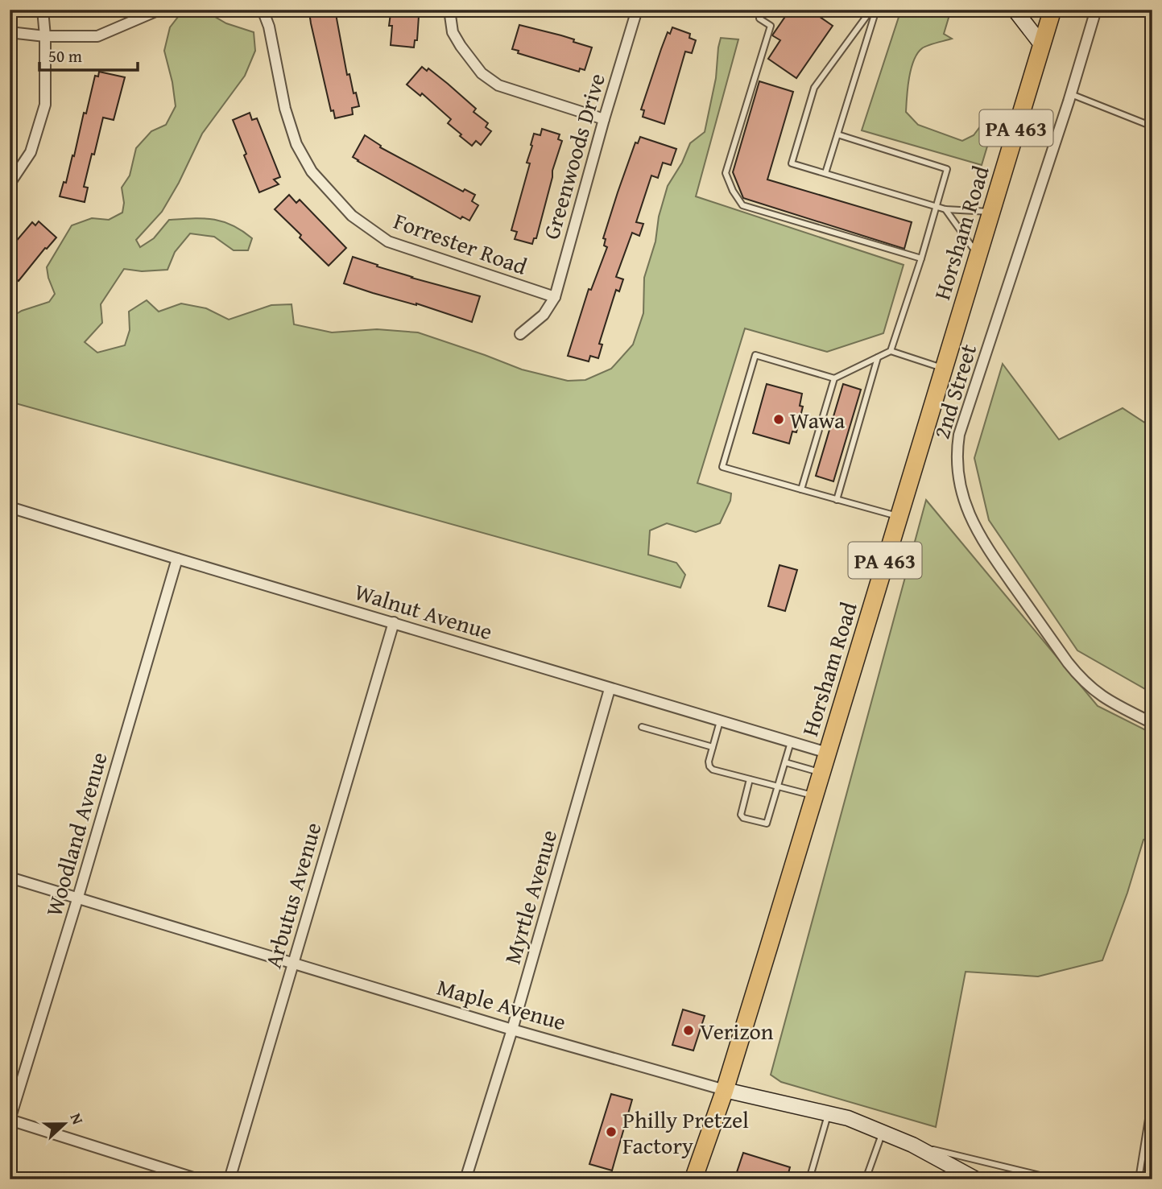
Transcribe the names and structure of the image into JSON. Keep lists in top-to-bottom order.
{
  "streets": {
    "main road": ["PA 463", "Horsham Road"],
    "street": [
      "Greenwoods Drive",
      "Forrester Road",
      "2nd Street",
      "Walnut Avenue",
      "Woodland Avenue",
      "Arbutus Avenue",
      "Myrtle Avenue",
      "Maple Avenue"
    ]
  },
  "crossings": [
    ["Greenwoods Drive", "Forrester Road"],
    ["Horsham Road", "Walnut Avenue"],
    ["Horsham Road", "Maple Avenue"],
    ["Walnut Avenue", "Woodland Avenue"],
    ["Walnut Avenue", "Arbutus Avenue"],
    ["Walnut Avenue", "Myrtle Avenue"],
    ["Woodland Avenue", "Maple Avenue"],
    ["Arbutus Avenue", "Maple Avenue"],
    ["Myrtle Avenue", "Maple Avenue"]
  ],
  "places": ["Wawa", "Verizon", "Philly Pretzel Factory"],
  "scale_bar": "50 m",
  "north": "right"
}
